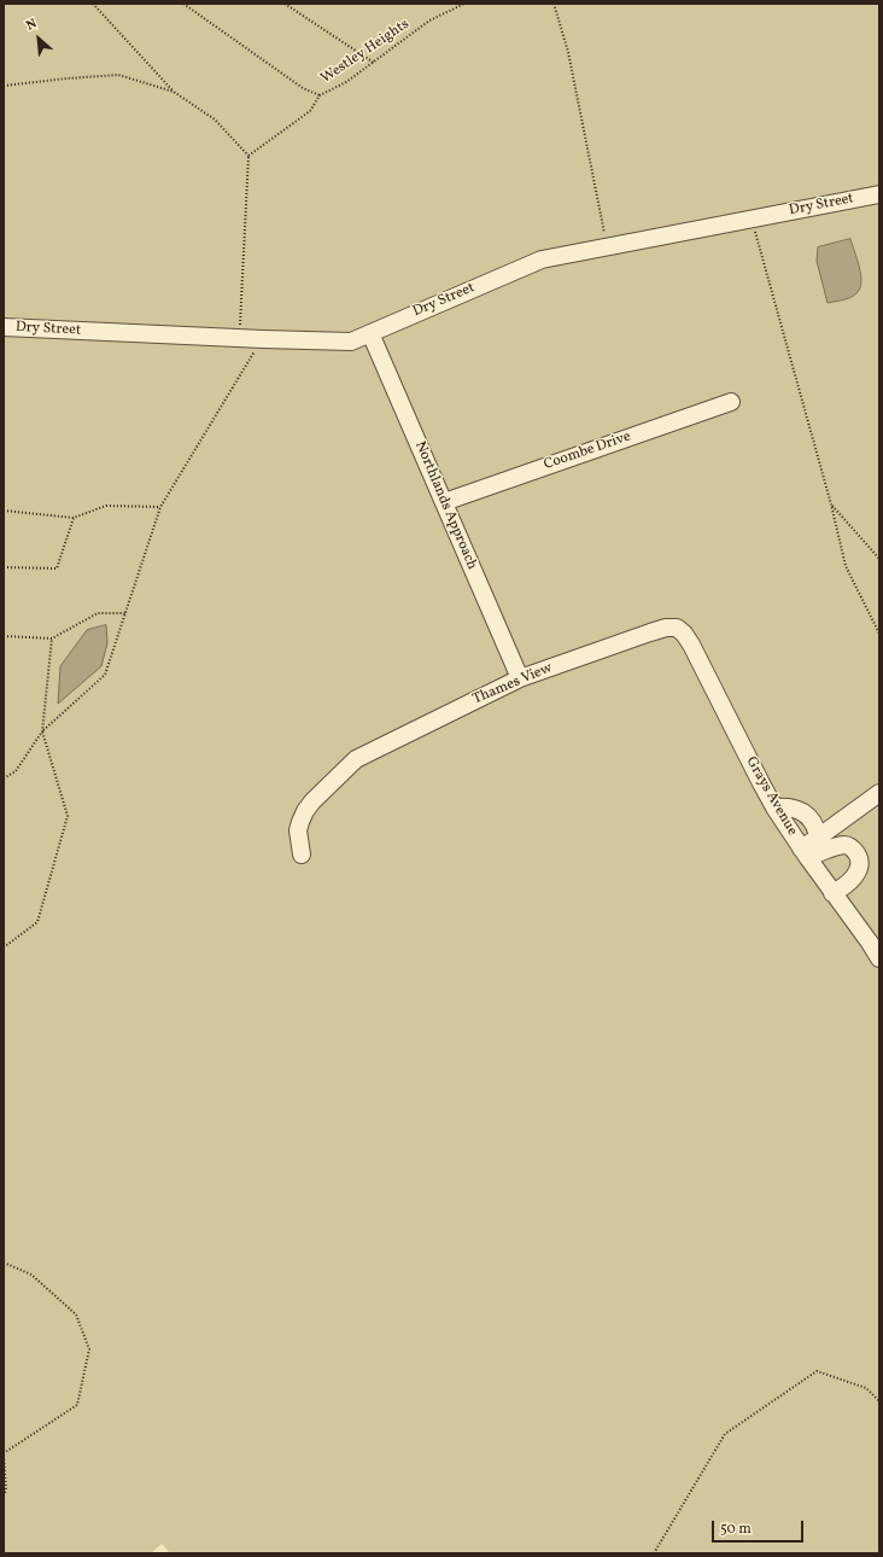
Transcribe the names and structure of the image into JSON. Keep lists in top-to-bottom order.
{
  "streets": {
    "street": [
      "Dry Street",
      "Coombe Drive",
      "Northlands Approach",
      "Thames View",
      "Grays Avenue"
    ],
    "path": ["Westley Heights"]
  },
  "crossings": [
    ["Dry Street", "Northlands Approach"],
    ["Coombe Drive", "Northlands Approach"],
    ["Northlands Approach", "Thames View"],
    ["Thames View", "Grays Avenue"]
  ],
  "scale_bar": "50 m",
  "north": "top left"
}
